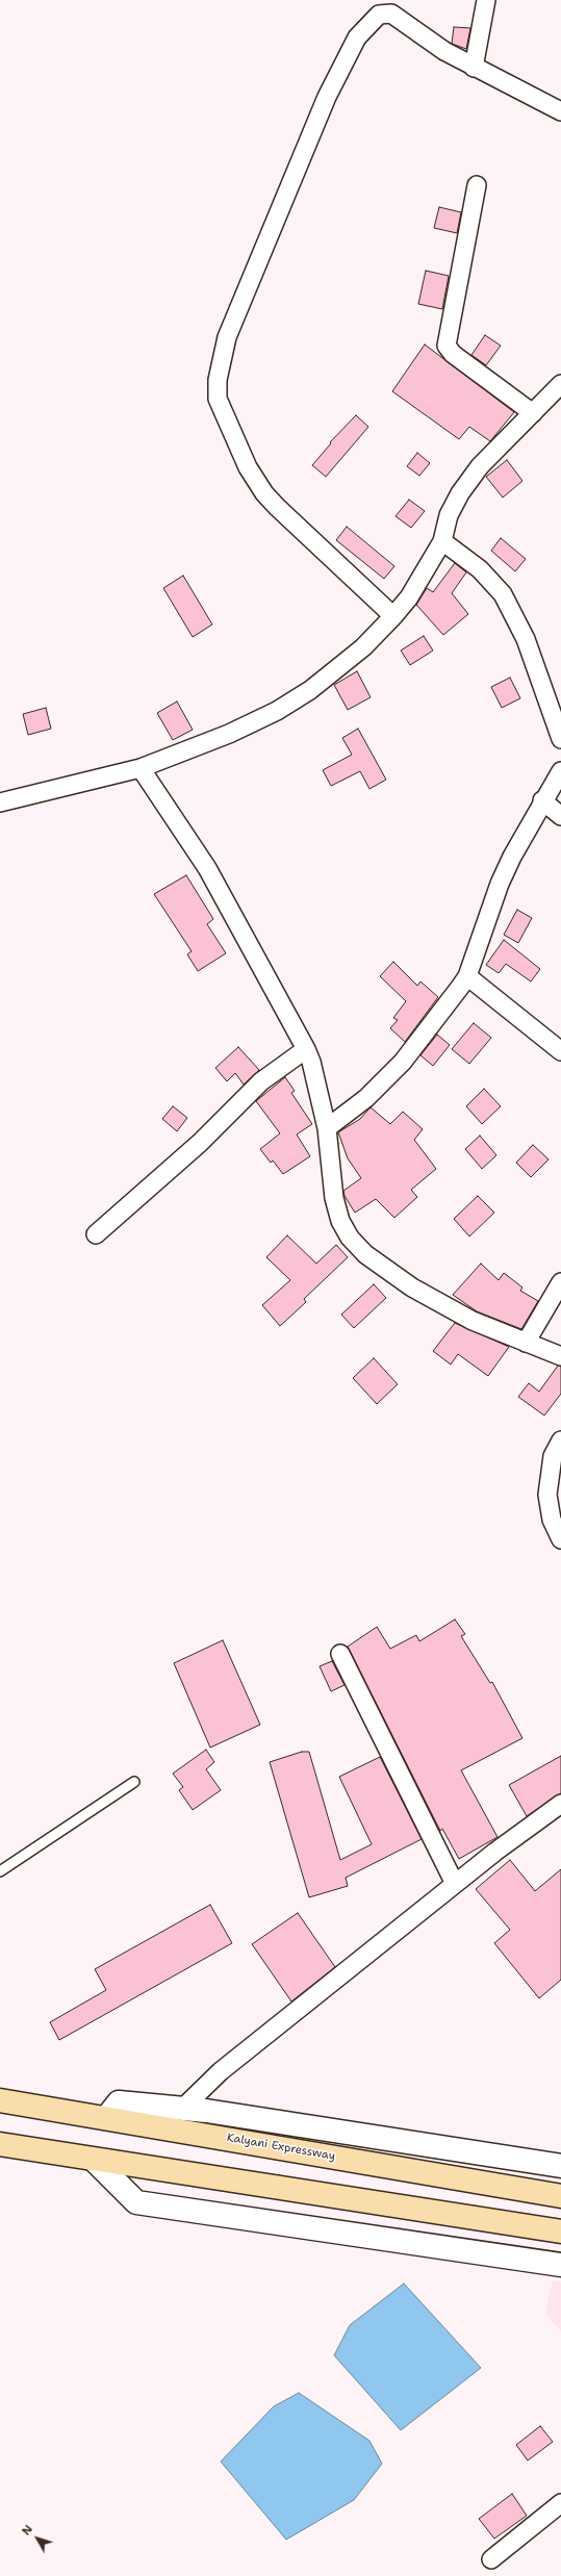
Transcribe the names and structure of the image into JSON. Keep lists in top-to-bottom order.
{
  "streets": {
    "highway": ["Kalyani Expressway"]
  },
  "north": "top left"
}
